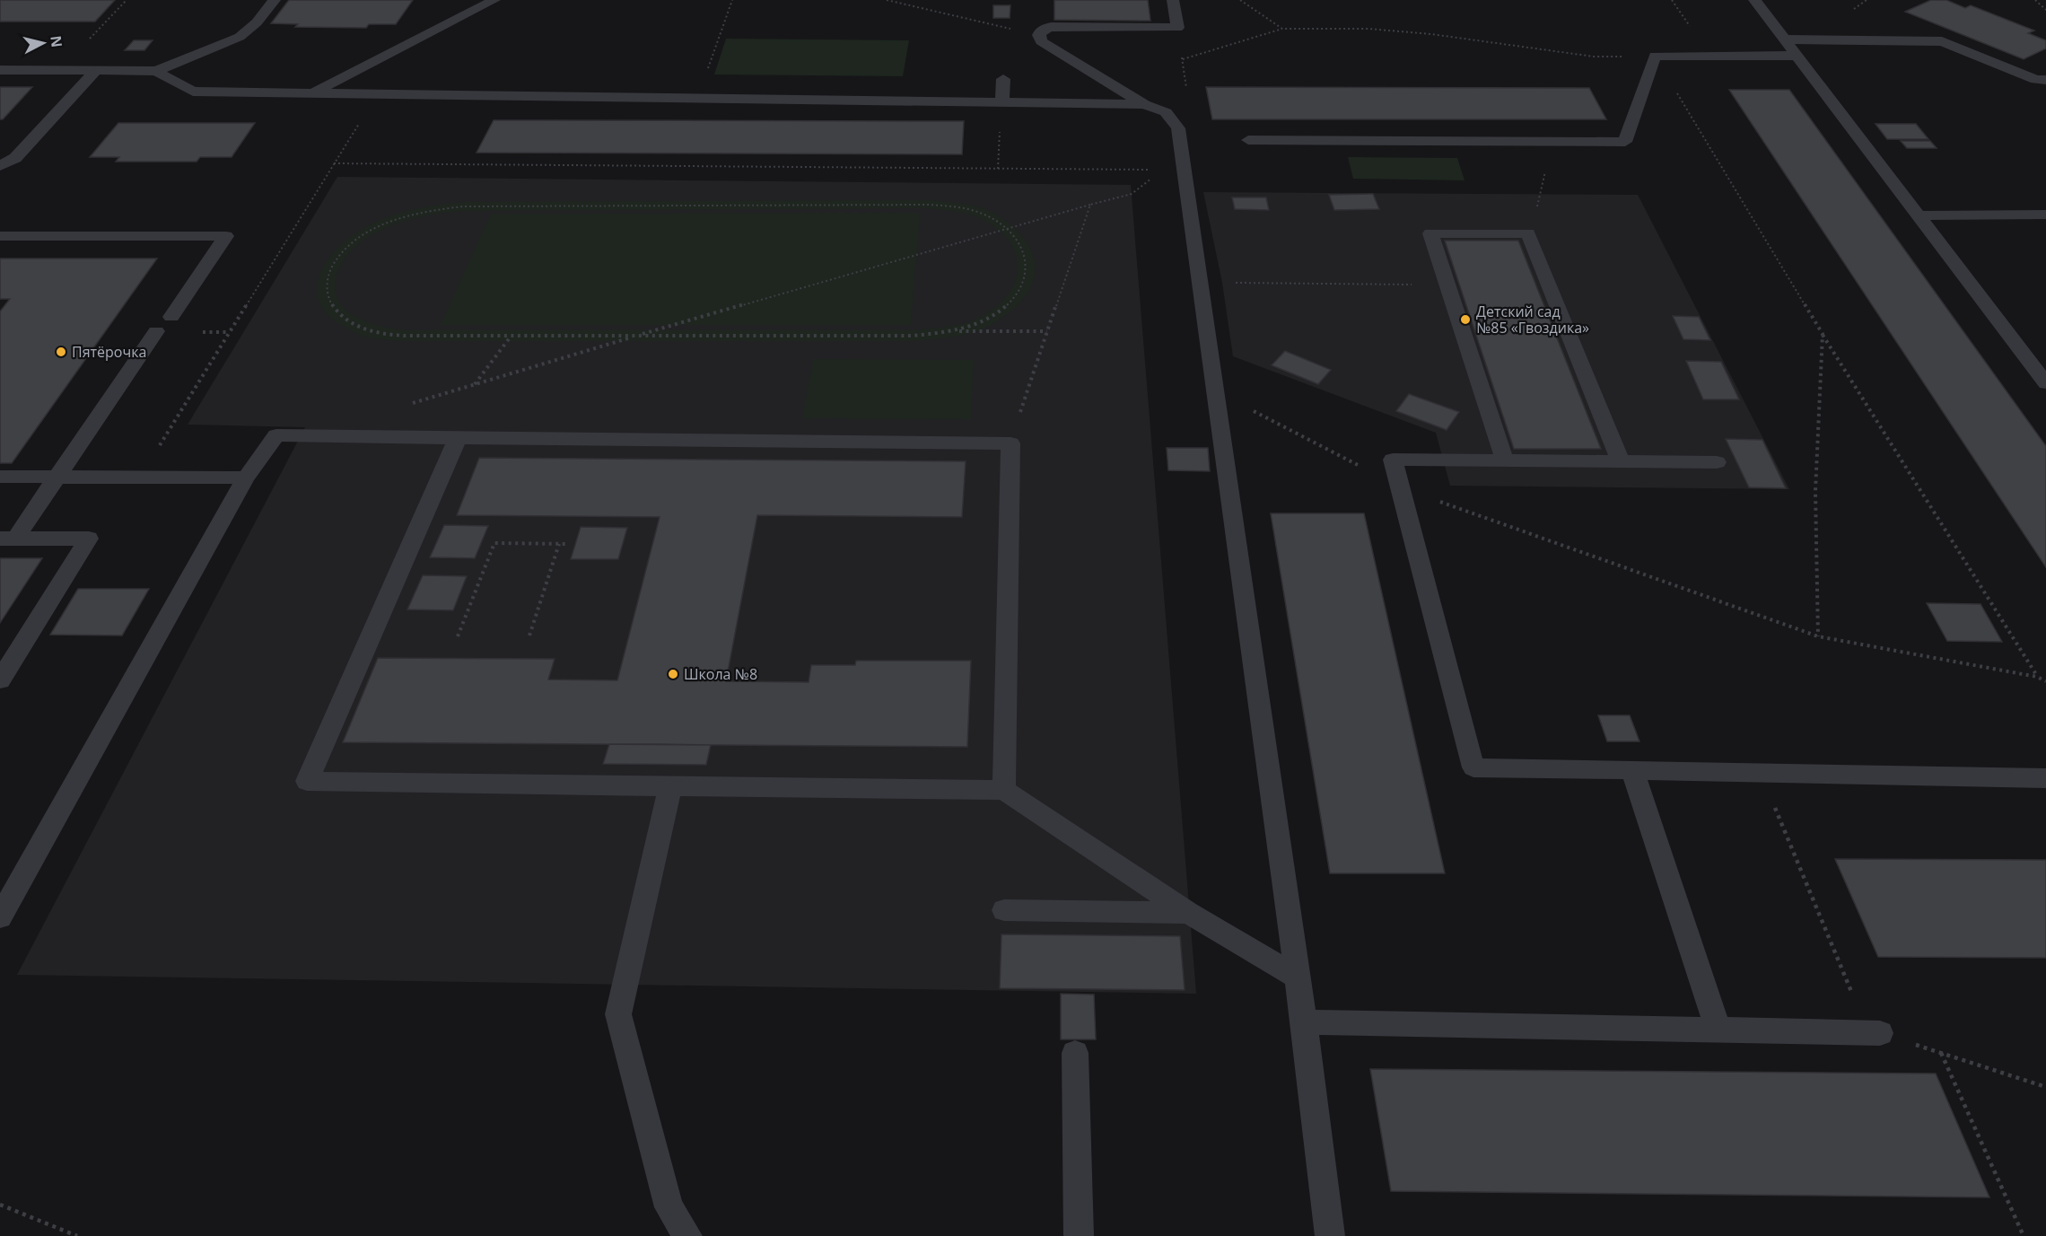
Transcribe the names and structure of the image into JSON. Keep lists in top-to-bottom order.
{
  "places": ["Детский сад №85 «Гвоздика»", "Пятёрочка", "Школа №8"],
  "north": "right"
}
